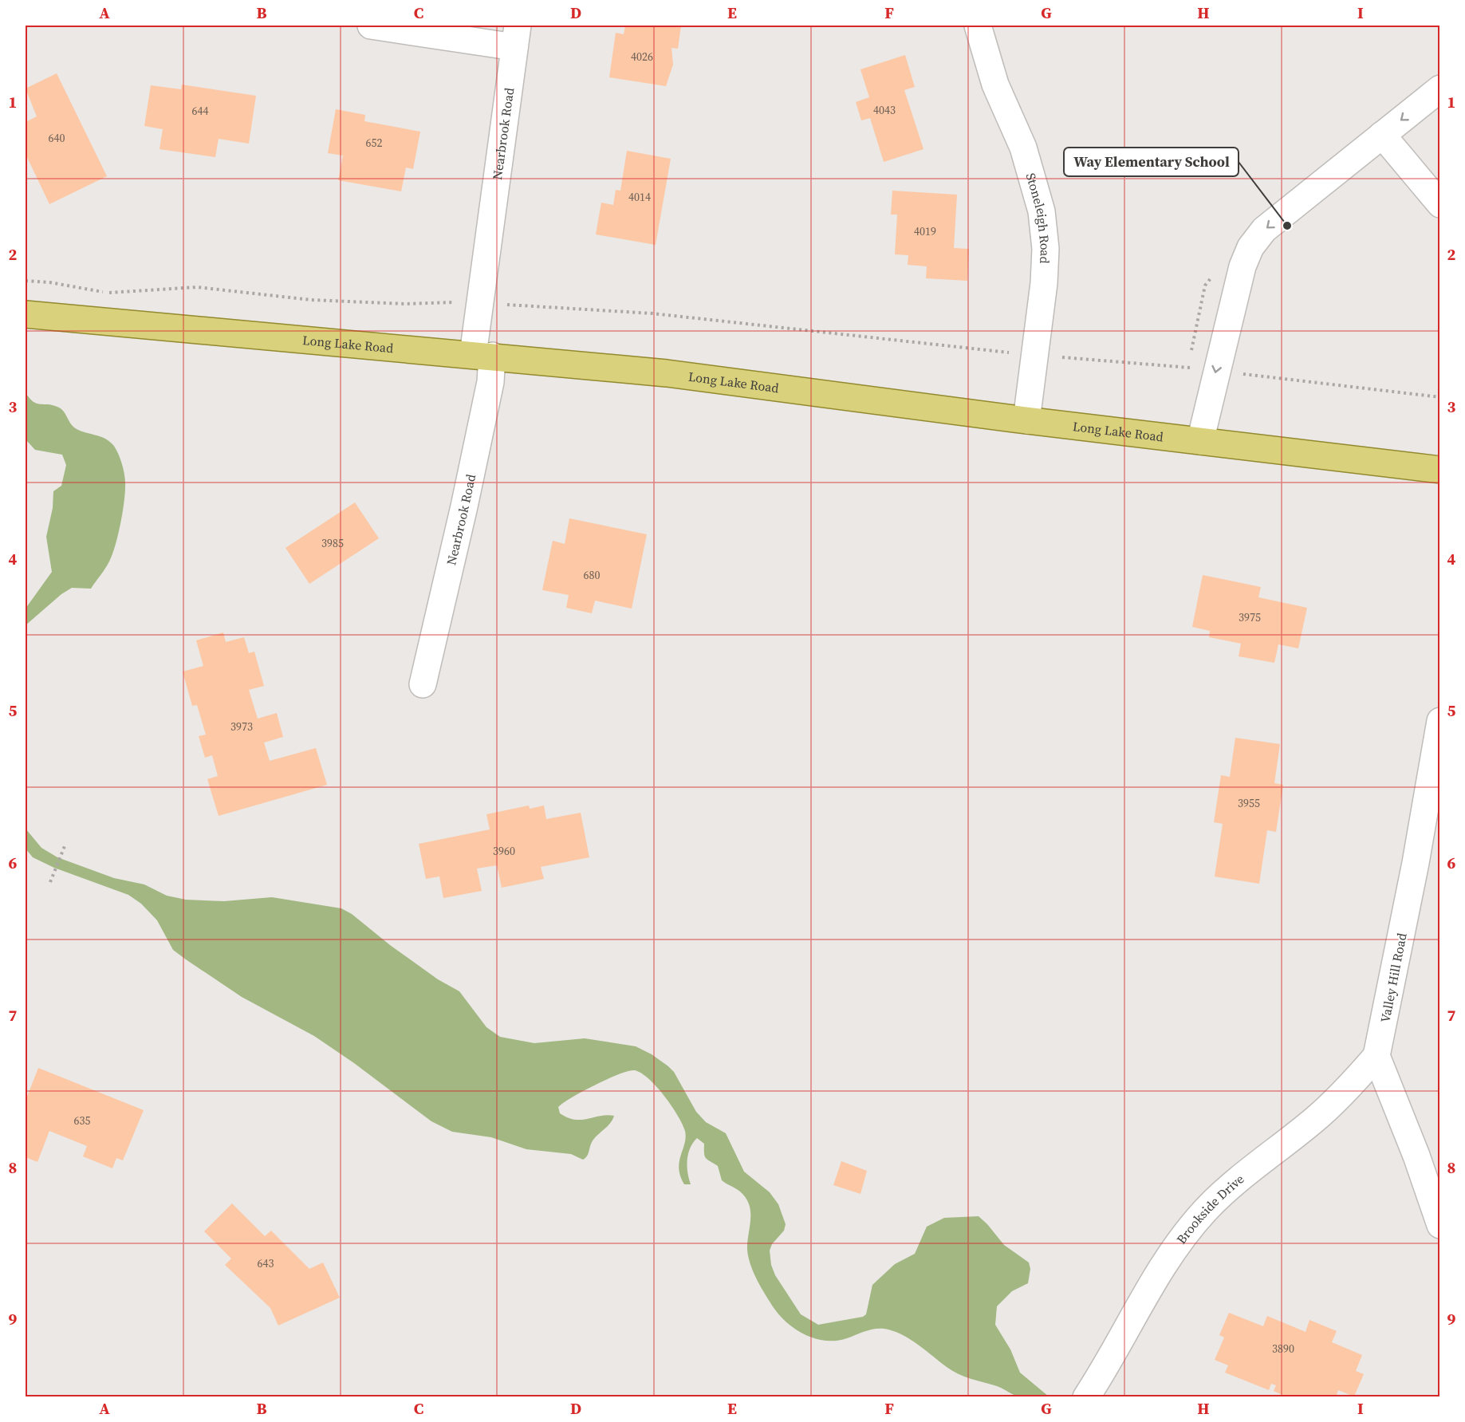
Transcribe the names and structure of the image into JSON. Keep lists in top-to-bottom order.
{
  "streets": {
    "main road": ["Long Lake Road"],
    "street": [
      "Nearbrook Road",
      "Stoneleigh Road",
      "Valley Hill Road",
      "Brookside Drive"
    ]
  },
  "crossings": [
    ["Nearbrook Road", "Long Lake Road"],
    ["Stoneleigh Road", "Long Lake Road"],
    ["Valley Hill Road", "Brookside Drive"]
  ],
  "places": ["Way Elementary School"],
  "house_numbers": [
    "4026",
    "4043",
    "644",
    "640",
    "652",
    "4014",
    "4019",
    "3985",
    "680",
    "3975",
    "3973",
    "3955",
    "3960",
    "635",
    "643",
    "3890"
  ],
  "grid": {
    "columns": [
      "A",
      "B",
      "C",
      "D",
      "E",
      "F",
      "G",
      "H",
      "I"
    ],
    "rows": [
      "1",
      "2",
      "3",
      "4",
      "5",
      "6",
      "7",
      "8",
      "9"
    ]
  }
}
